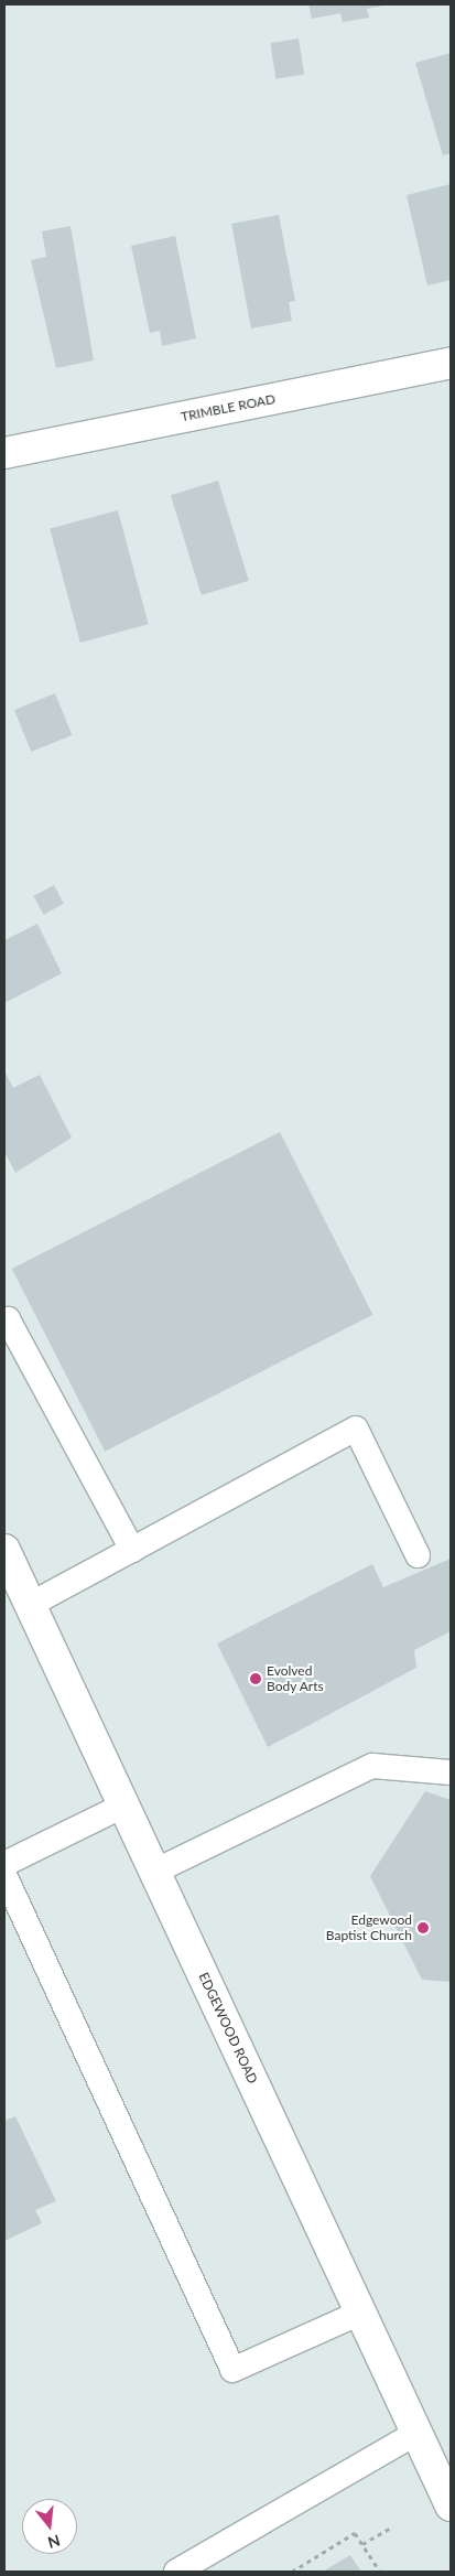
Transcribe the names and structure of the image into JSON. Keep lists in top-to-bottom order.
{
  "streets": {
    "main road": ["TRIMBLE ROAD", "EDGEWOOD ROAD"]
  },
  "places": ["Evolved Body Arts", "Edgewood Baptist Church"],
  "north": "bottom"
}
